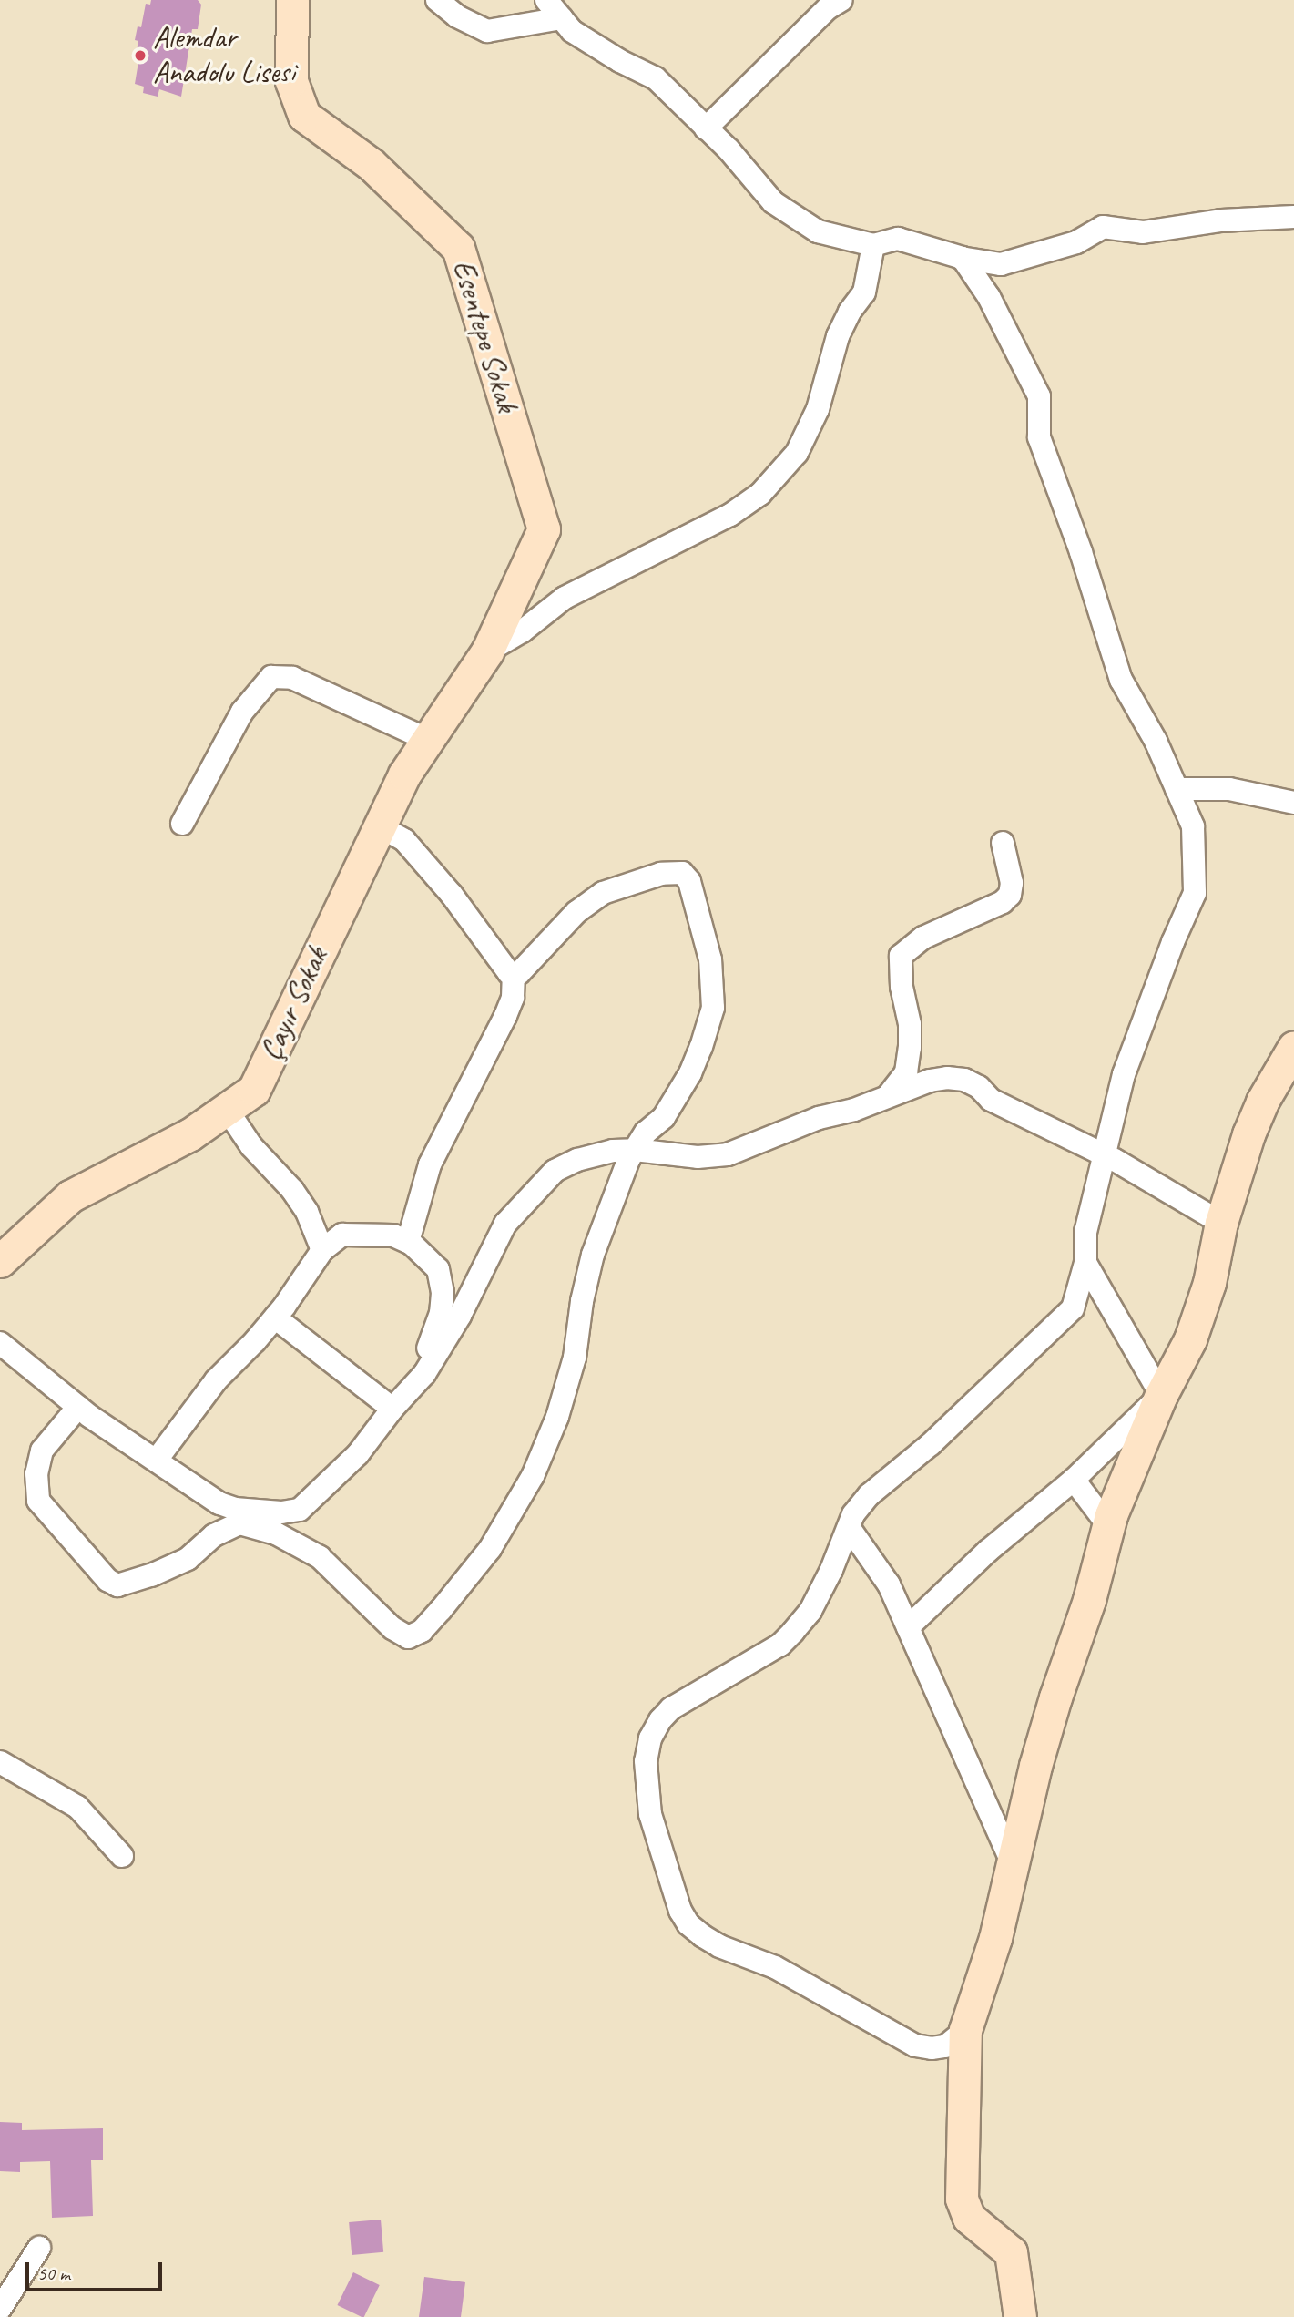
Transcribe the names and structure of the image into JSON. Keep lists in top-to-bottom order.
{
  "streets": {
    "street": ["Esentepe Sokak", "Çayır Sokak"]
  },
  "crossings": [
    ["Esentepe Sokak", "Çayır Sokak"]
  ],
  "places": ["Alemdar Anadolu Lisesi"],
  "scale_bar": "50 m"
}
